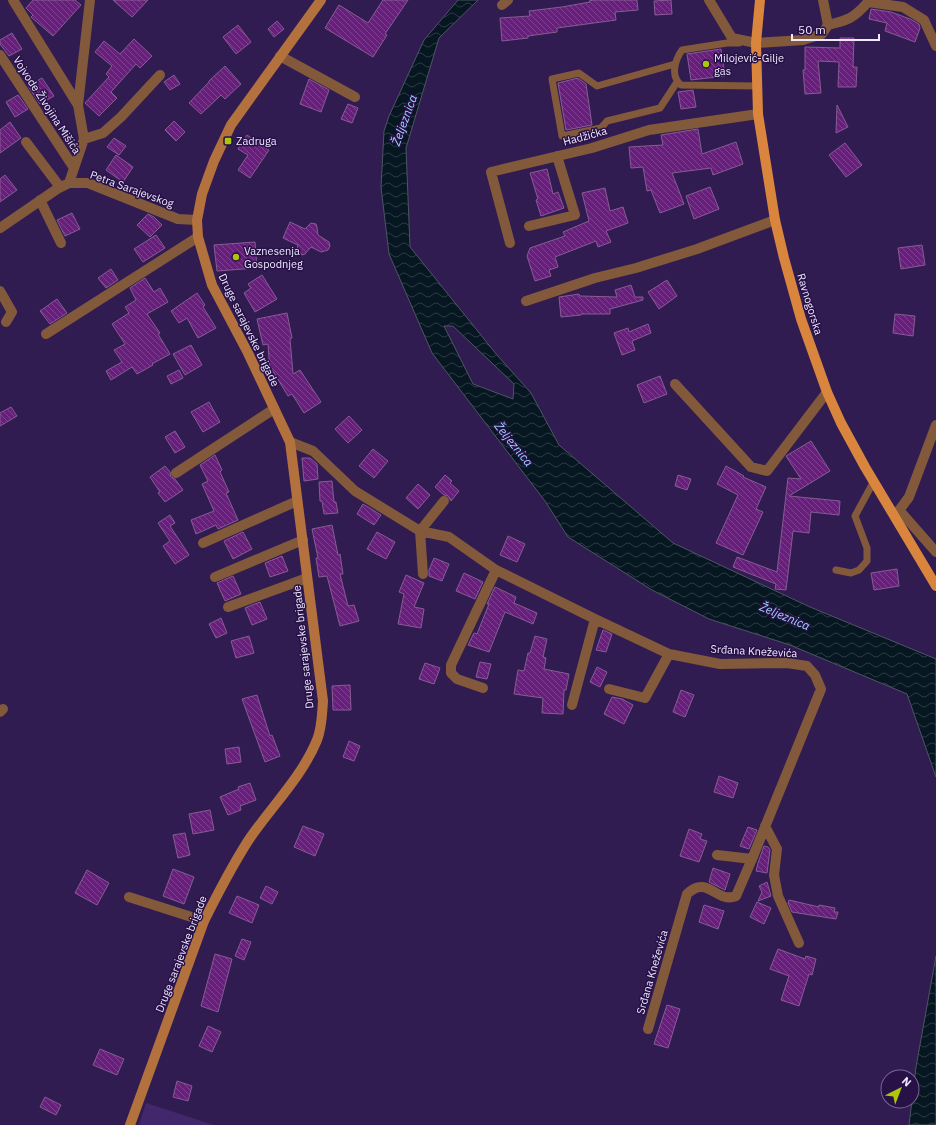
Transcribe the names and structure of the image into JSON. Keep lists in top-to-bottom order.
{
  "streets": {
    "main road": ["Ravnogorska", "Druge sarajevske brigade"],
    "street": [
      "Vojvode Živojina Mišića",
      "Hadžićka",
      "Petra Sarajevskog",
      "Srđana Kneževića"
    ]
  },
  "crossings": [
    ["Vojvode Živojina Mišića", "Petra Sarajevskog"],
    ["Hadžićka", "Ravnogorska"],
    ["Petra Sarajevskog", "Druge sarajevske brigade"],
    ["Druge sarajevske brigade", "Srđana Kneževića"]
  ],
  "water": ["Željeznica"],
  "places": {
    "other": ["Milojević-Gilje gas", "Vaznesenja Gospodnjeg"],
    "transit": ["Zadruga"]
  },
  "scale_bar": "50 m",
  "north": "top right"
}
